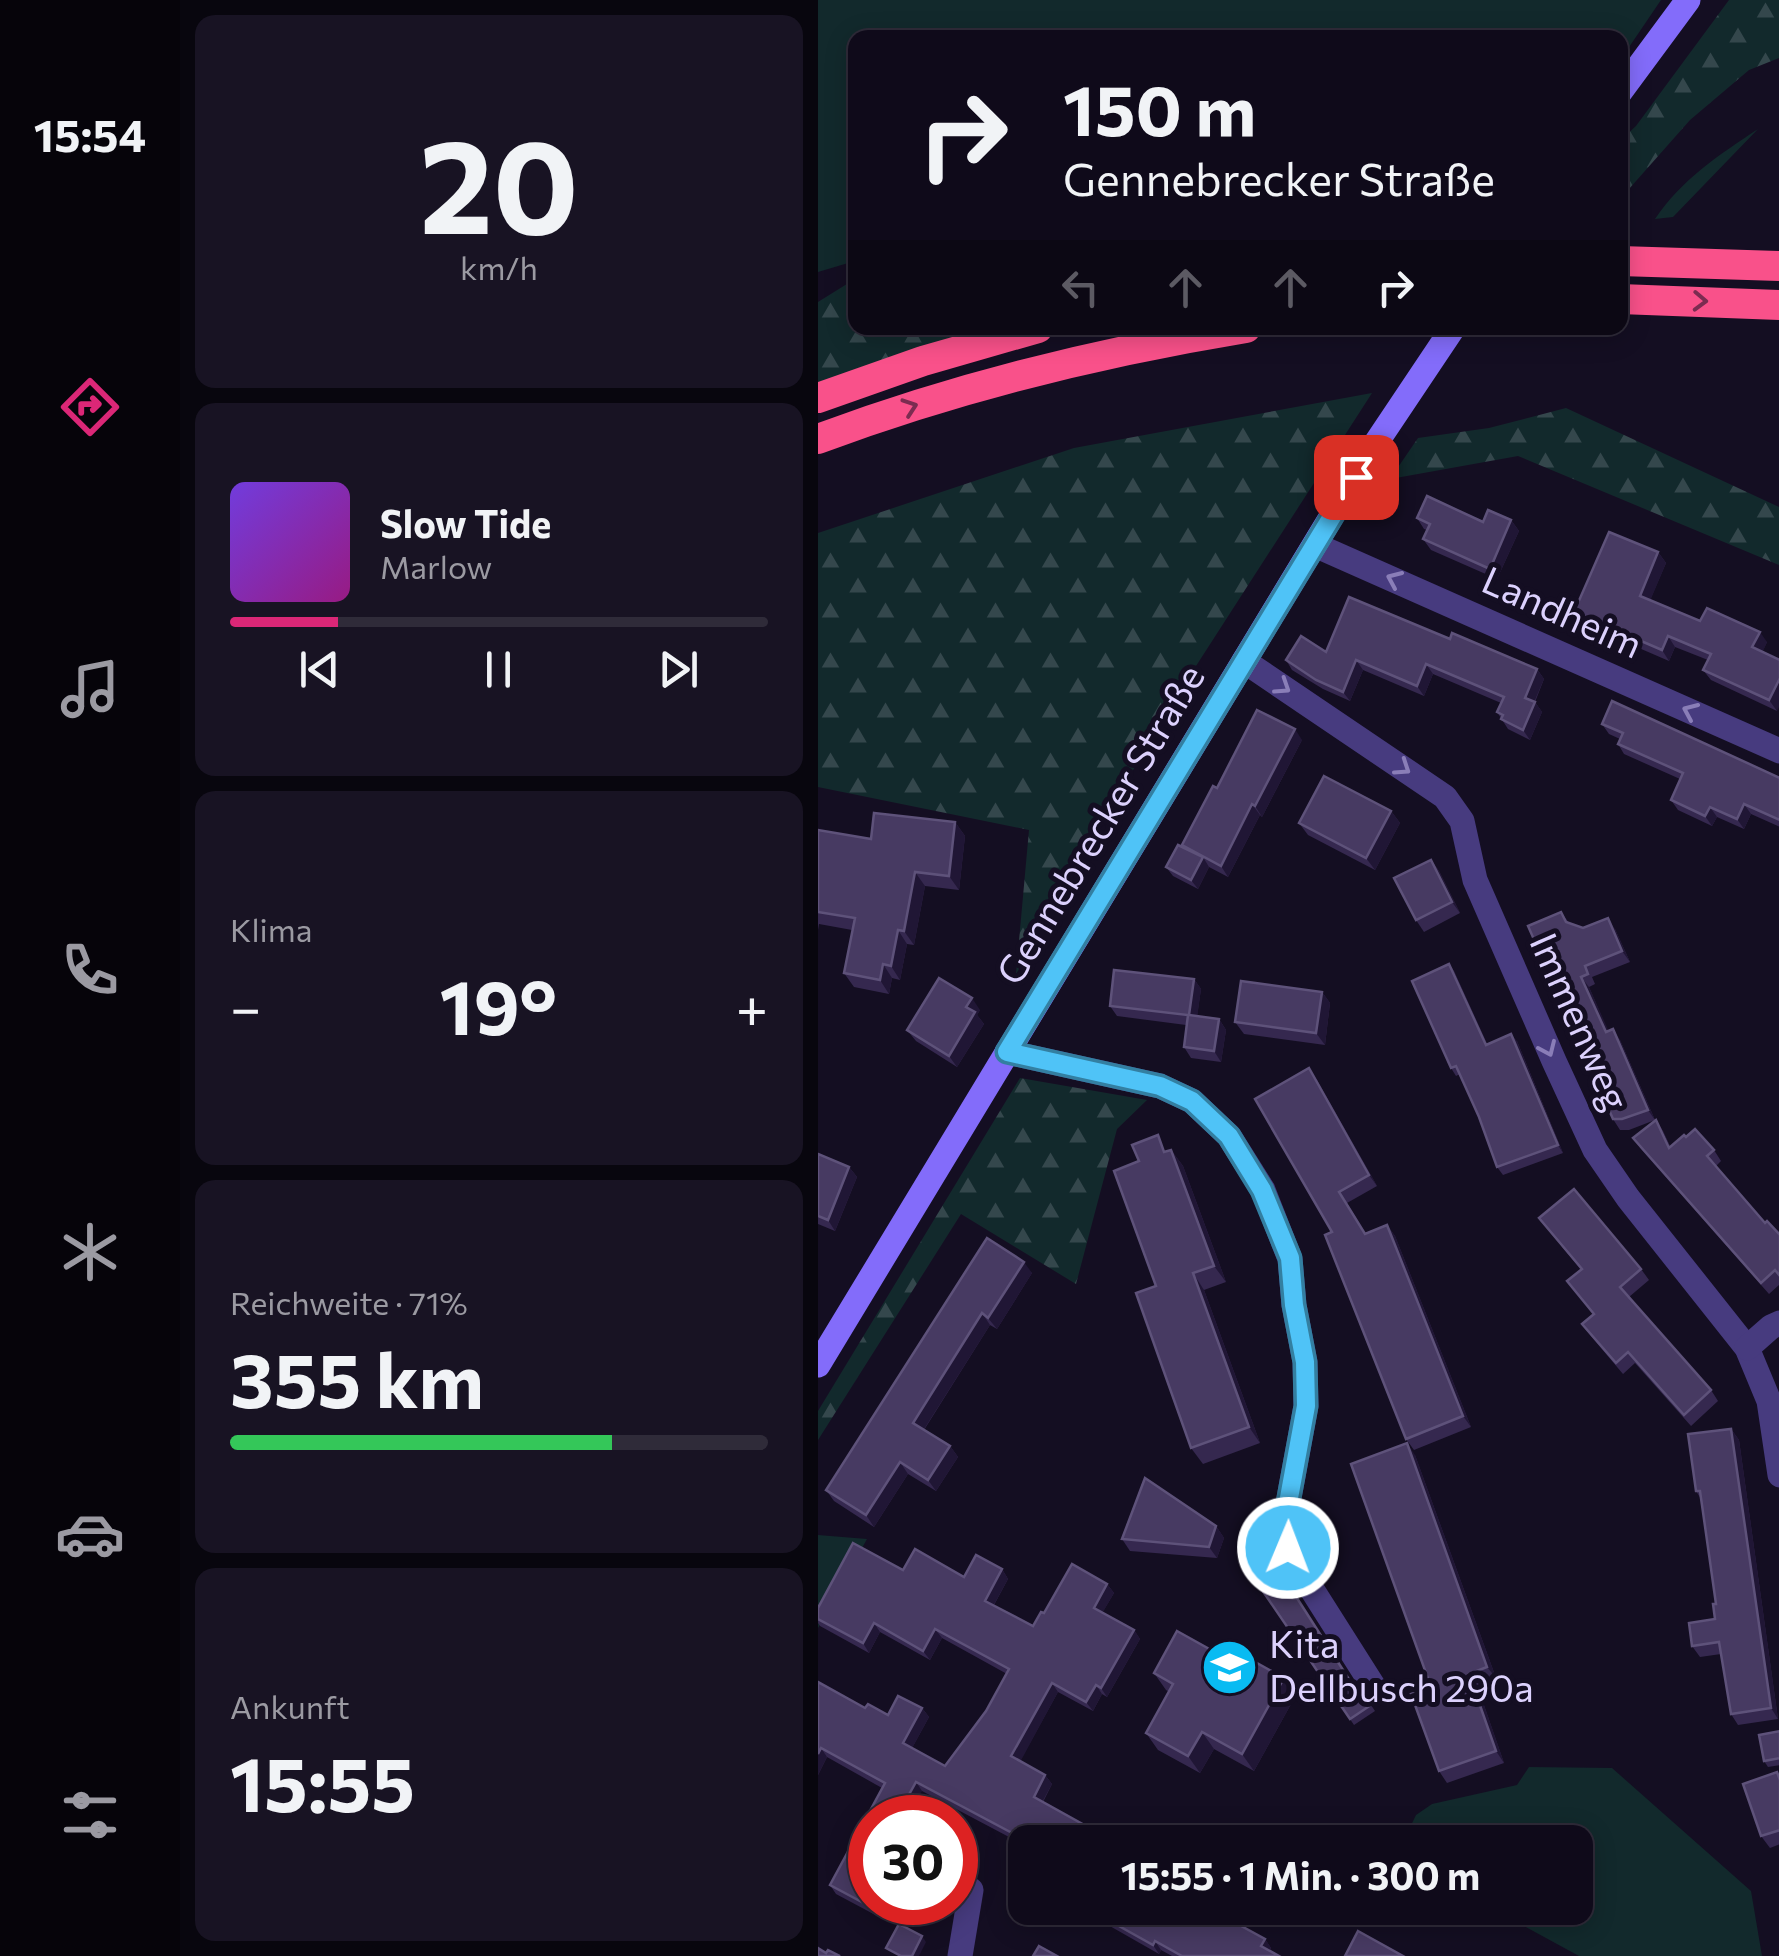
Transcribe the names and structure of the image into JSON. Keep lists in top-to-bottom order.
{
  "streets": {
    "main road": ["Gennebrecker Straße"],
    "street": ["Landheim", "Immenweg"]
  },
  "crossings": [
    ["Landheim", "Gennebrecker Straße"],
    ["Gennebrecker Straße", "Immenweg"]
  ],
  "one_way": ["Landheim", "Immenweg"],
  "places": {
    "school or university": ["Kita Dellbusch 290a"]
  },
  "page": {
    "tabs": "15:54",
    "tile": [
      ["20", "km/h"],
      "Klima",
      ["Reichweite · 71%", "355 km"],
      ["Ankunft", "15:55"]
    ],
    "turn": ["150 m", "Gennebrecker Straße"],
    "song": ["Slow Tide", "Marlow"],
    "heat": ["−", "19°", "+"],
    "limit": "30",
    "trip": "15:55 · 1 Min. · 300 m"
  }
}
